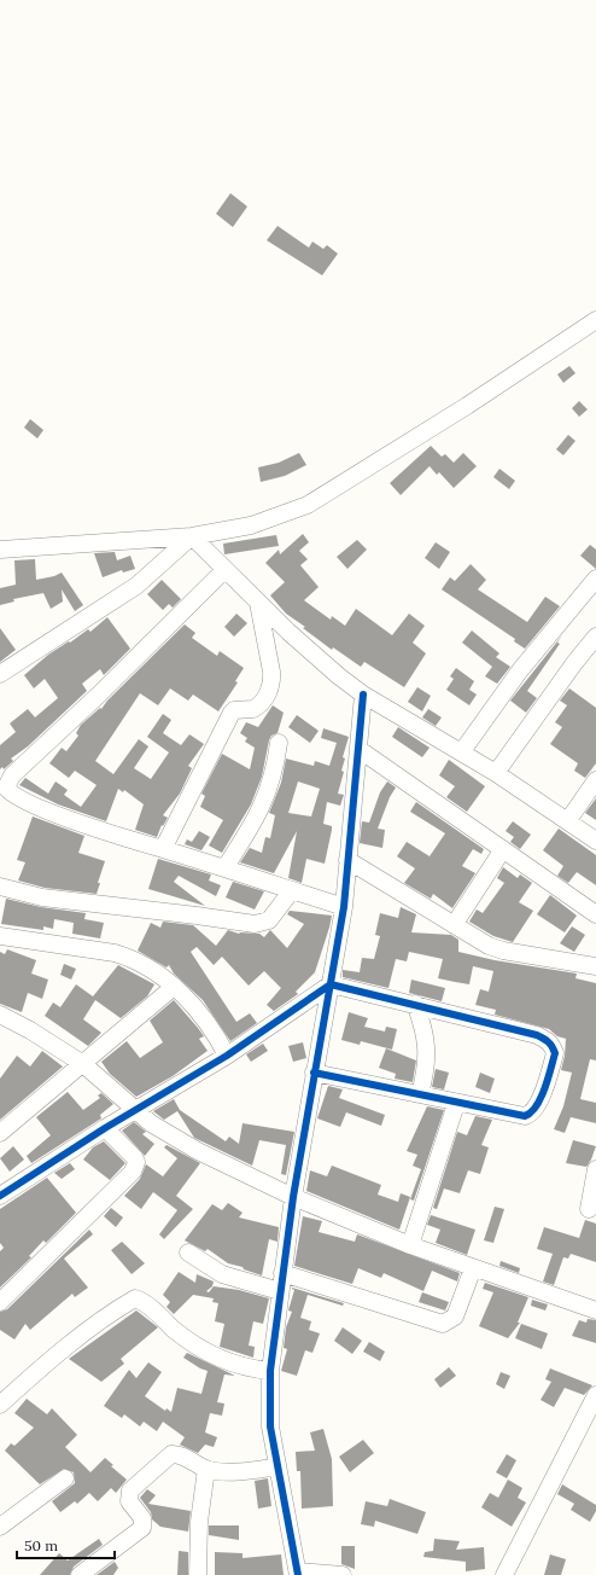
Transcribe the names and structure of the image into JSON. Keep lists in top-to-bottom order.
{
  "scale_bar": "50 m"
}
